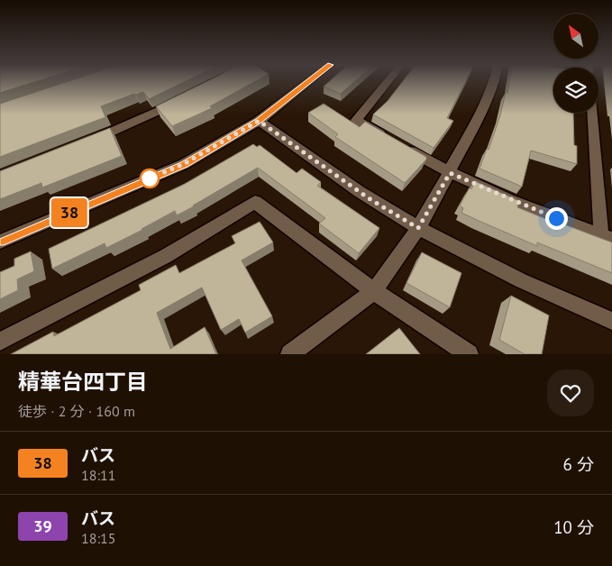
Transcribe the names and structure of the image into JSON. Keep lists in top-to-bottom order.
{
  "lines": ["bus line 38"],
  "north": "top left",
  "page": {
    "on_map": "38",
    "heading": ["精華台四丁目", "徒歩 · 2 分 · 160 m"],
    "list": [
      {
        "mark": "38",
        "name": "バス",
        "note": "18:11",
        "value": "6 分"
      },
      {
        "mark": "39",
        "name": "バス",
        "note": "18:15",
        "value": "10 分"
      }
    ]
  }
}
